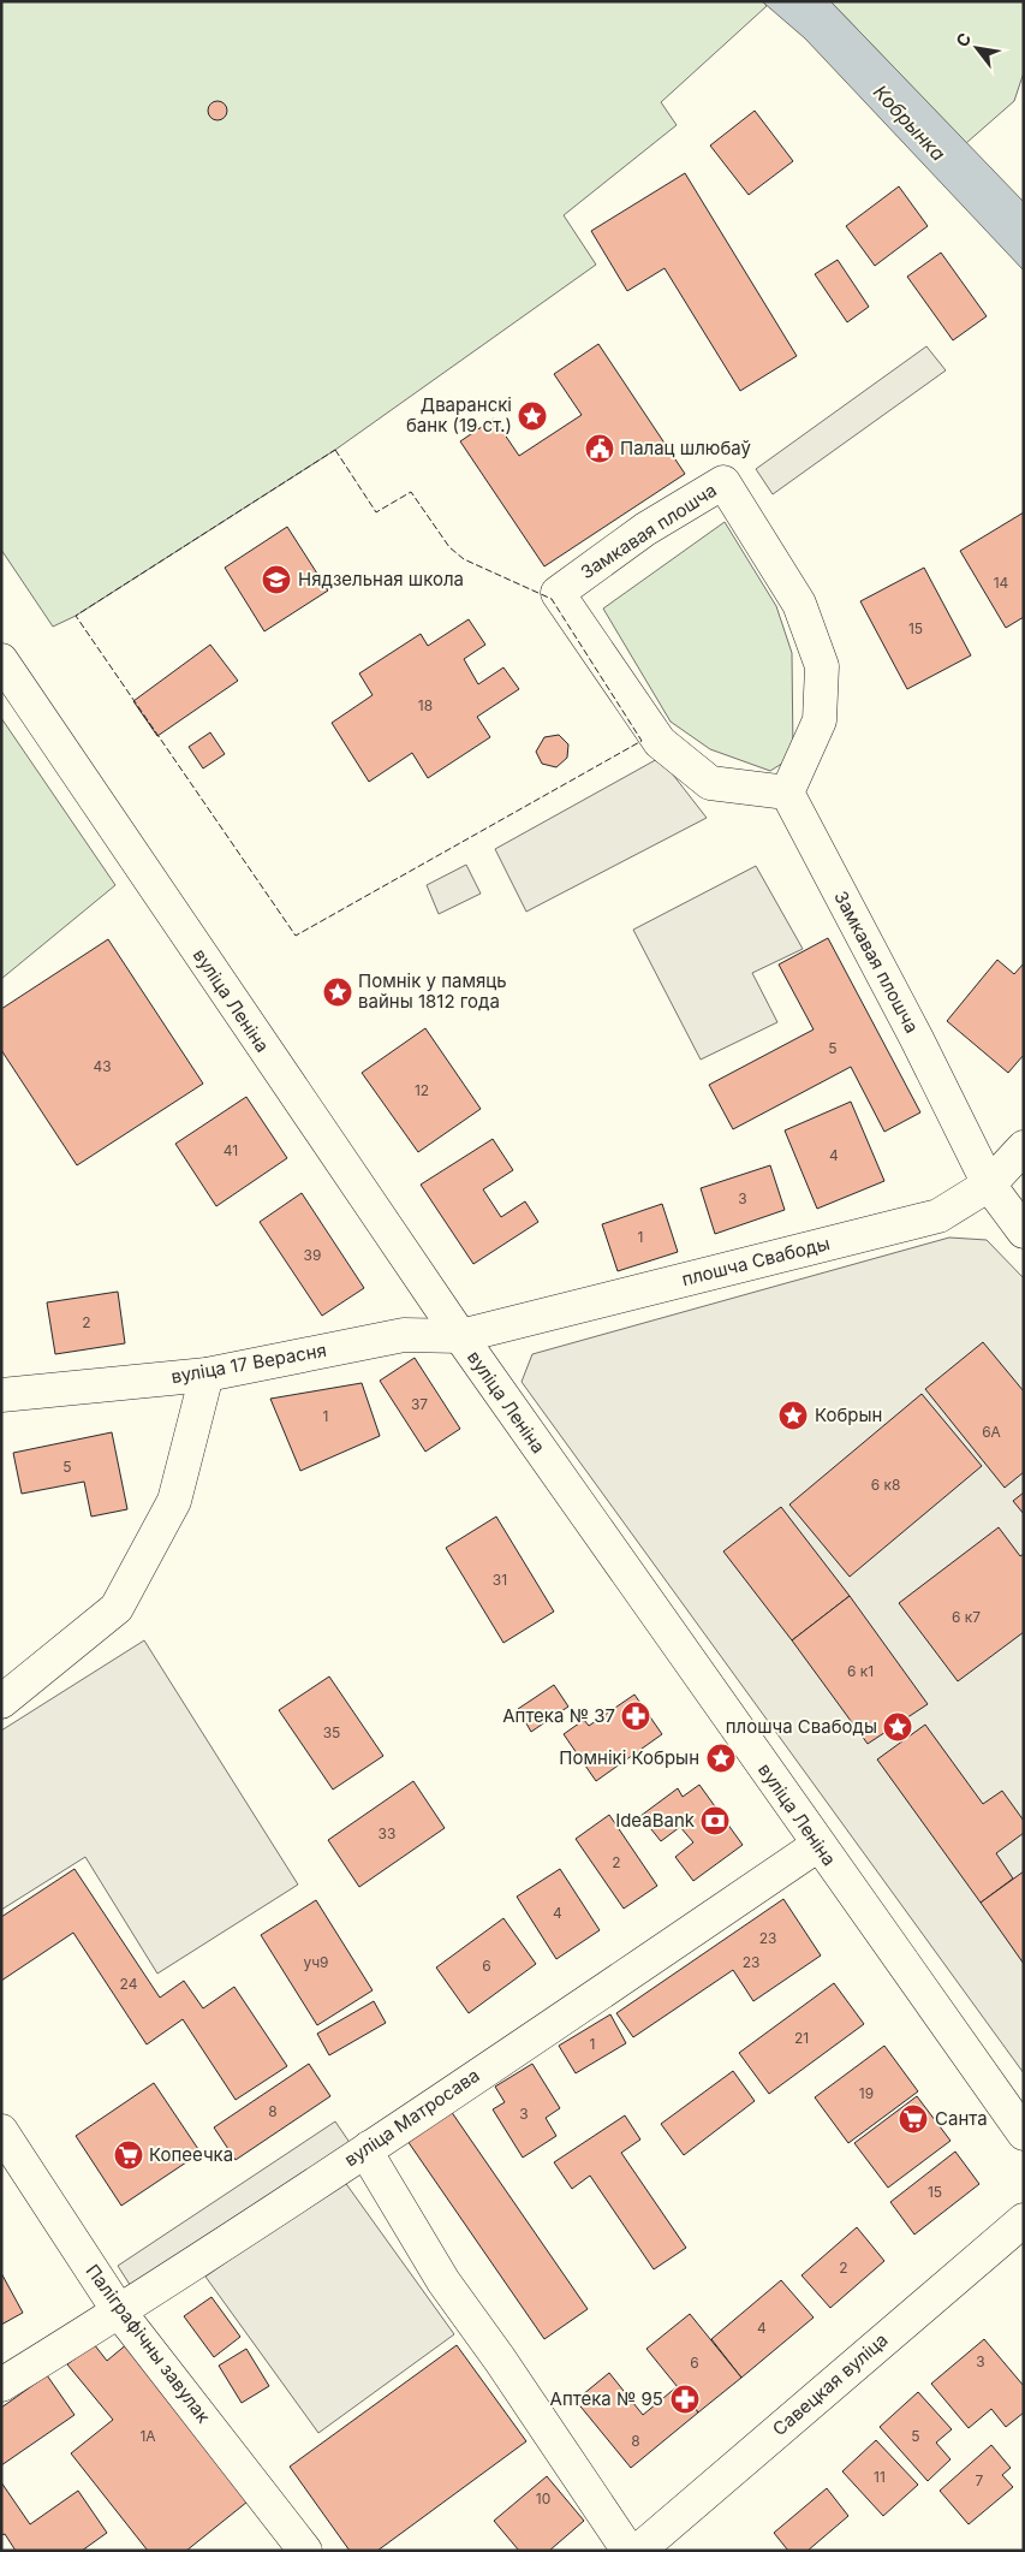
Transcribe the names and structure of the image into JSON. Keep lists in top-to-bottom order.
{
  "streets": {
    "street": [
      "Замкавая плошча",
      "вуліца Леніна",
      "плошча Свабоды",
      "вуліца 17 Верасня",
      "вуліца Матросава",
      "Паліграфічны завулак",
      "Савецкая вуліца"
    ]
  },
  "crossings": [
    ["Замкавая плошча", "плошча Свабоды"],
    ["вуліца Леніна", "плошча Свабоды"],
    ["вуліца Леніна", "вуліца 17 Верасня"],
    ["вуліца Леніна", "вуліца Матросава"],
    ["плошча Свабоды", "вуліца 17 Верасня"],
    ["вуліца Матросава", "Паліграфічны завулак"]
  ],
  "water": ["Кобрынка"],
  "places": {
    "place": [
      "Дваранскі банк (19 ст.)",
      "Помнік у памяць вайны 1812 года",
      "Кобрын",
      "плошча Свабоды",
      "Помнікі Кобрын"
    ],
    "public building": ["Палац шлюбаў"],
    "school or university": ["Нядзельная школа"],
    "pharmacy": ["Аптека № 37", "Аптека № 95"],
    "bank": ["IdeaBank"],
    "supermarket": ["Санта", "Копеечка"]
  },
  "house_numbers": [
    "14",
    "15",
    "18",
    "5",
    "43",
    "12",
    "41",
    "4",
    "3",
    "1",
    "39",
    "2",
    "37",
    "1",
    "6А",
    "5",
    "6 к8",
    "31",
    "6 к7",
    "6 к1",
    "35",
    "33",
    "2",
    "4",
    "23",
    "уч9",
    "23",
    "6",
    "24",
    "21",
    "1",
    "19",
    "8",
    "3",
    "15",
    "2",
    "4",
    "3",
    "6",
    "1А",
    "5",
    "8",
    "11",
    "7",
    "10"
  ],
  "north": "top left"
}
